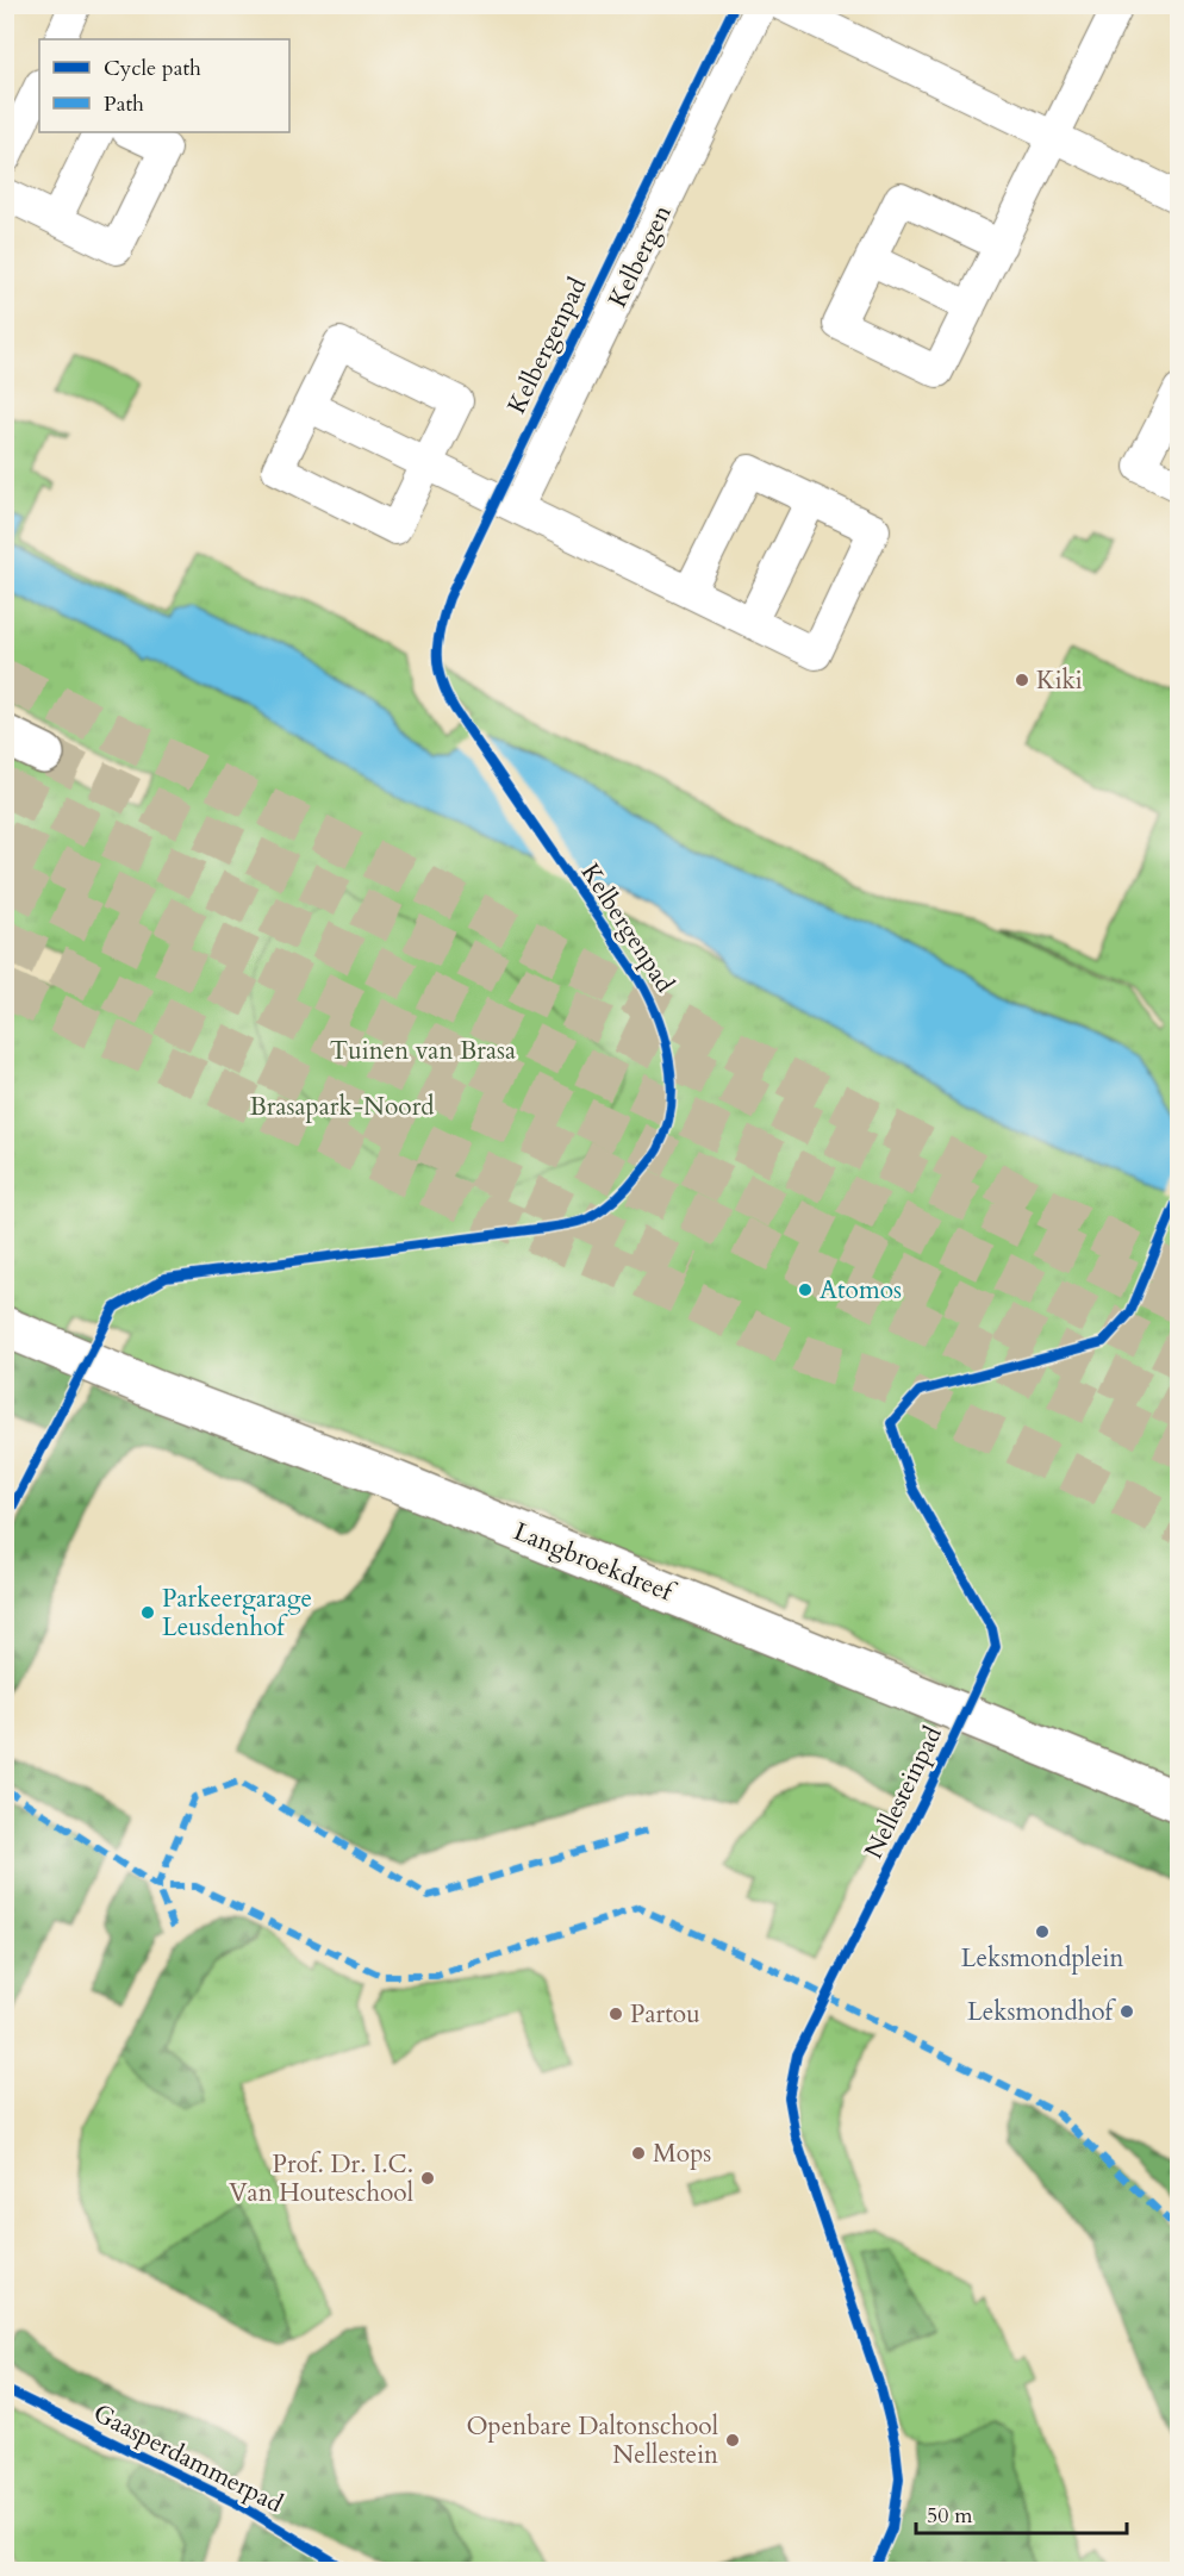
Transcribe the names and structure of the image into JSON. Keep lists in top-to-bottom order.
{
  "streets": {
    "main road": ["Langbroekdreef"],
    "street": ["Kelbergen"],
    "cycle path": ["Kelbergenpad", "Nellesteinpad", "Gaasperdammerpad"]
  },
  "parks": ["Tuinen van Brasa", "Brasapark-Noord"],
  "places": [
    "Kiki",
    "Atomos",
    "Parkeergarage Leusdenhof",
    "Leksmondplein",
    "Leksmondhof",
    "Partou",
    "Mops",
    "Prof. Dr. I.C. Van Houteschool",
    "Openbare Daltonschool Nellestein"
  ],
  "legend": ["Cycle path", "Path"],
  "scale_bar": "50 m"
}
